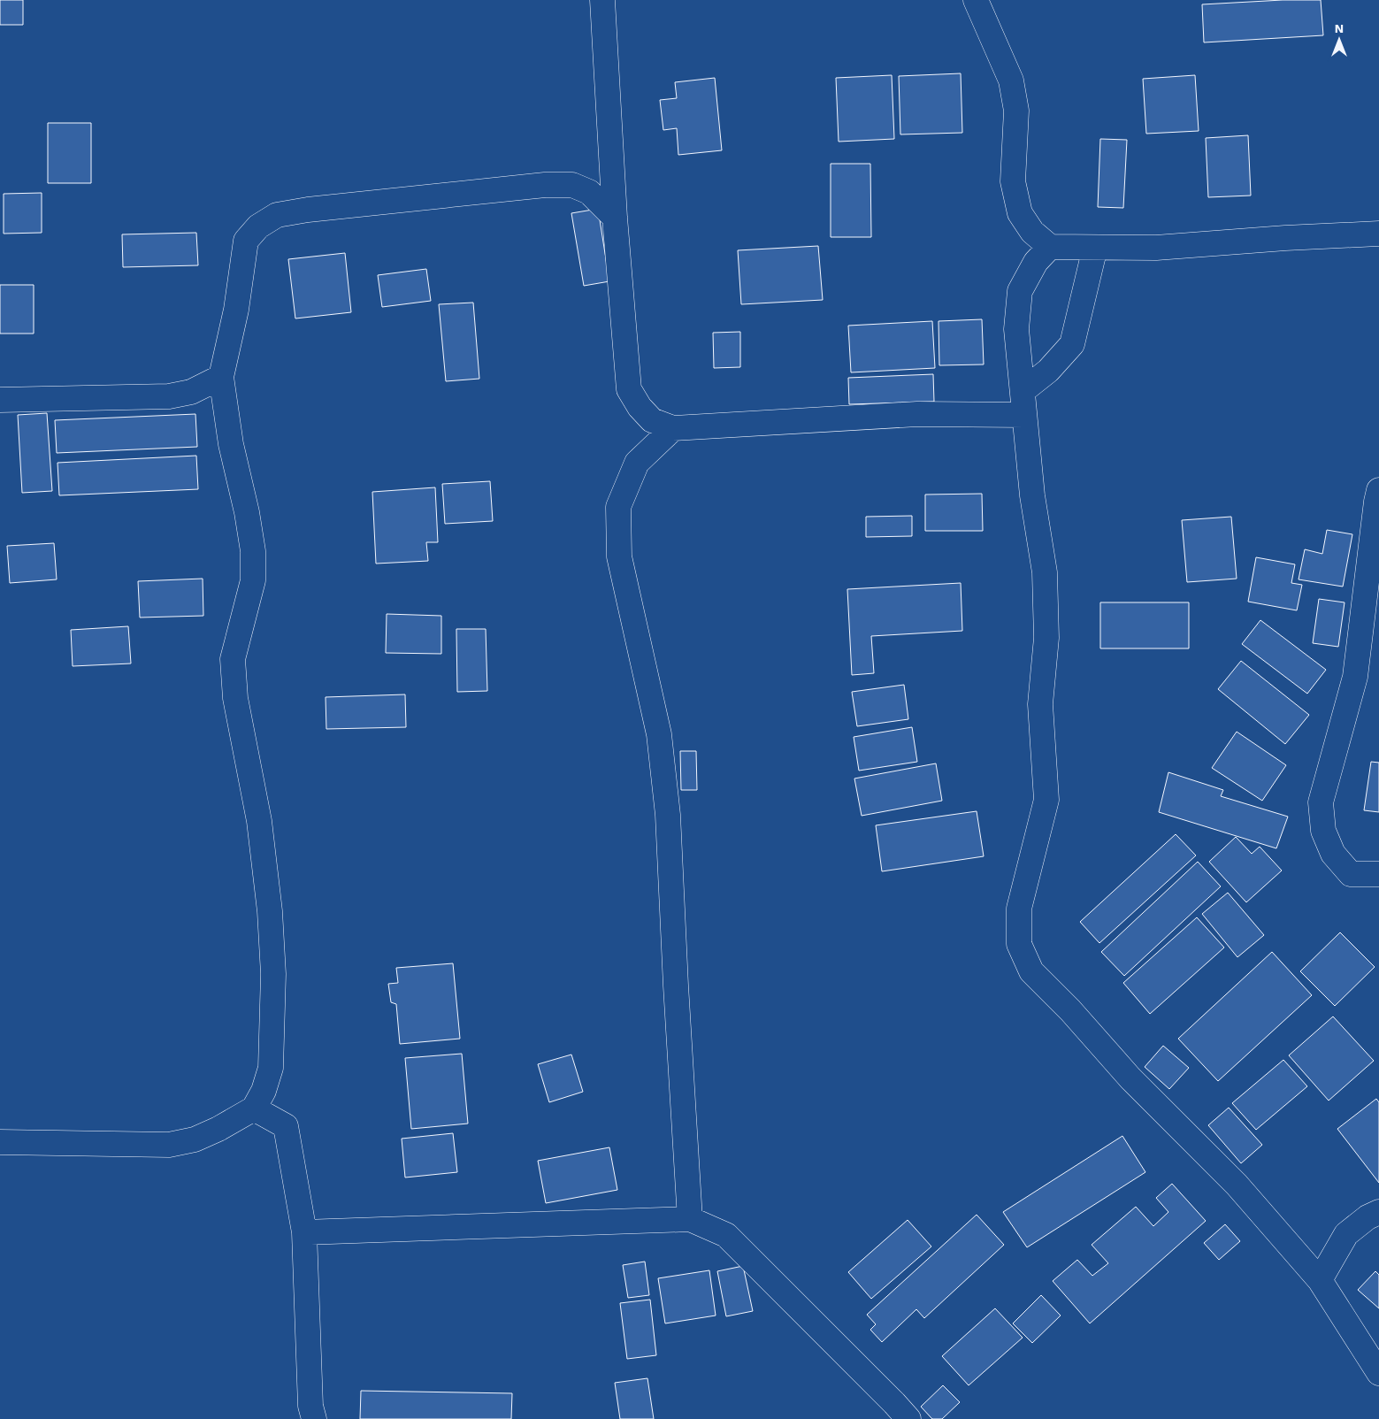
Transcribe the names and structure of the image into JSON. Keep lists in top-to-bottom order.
{
  "north": "top"
}
